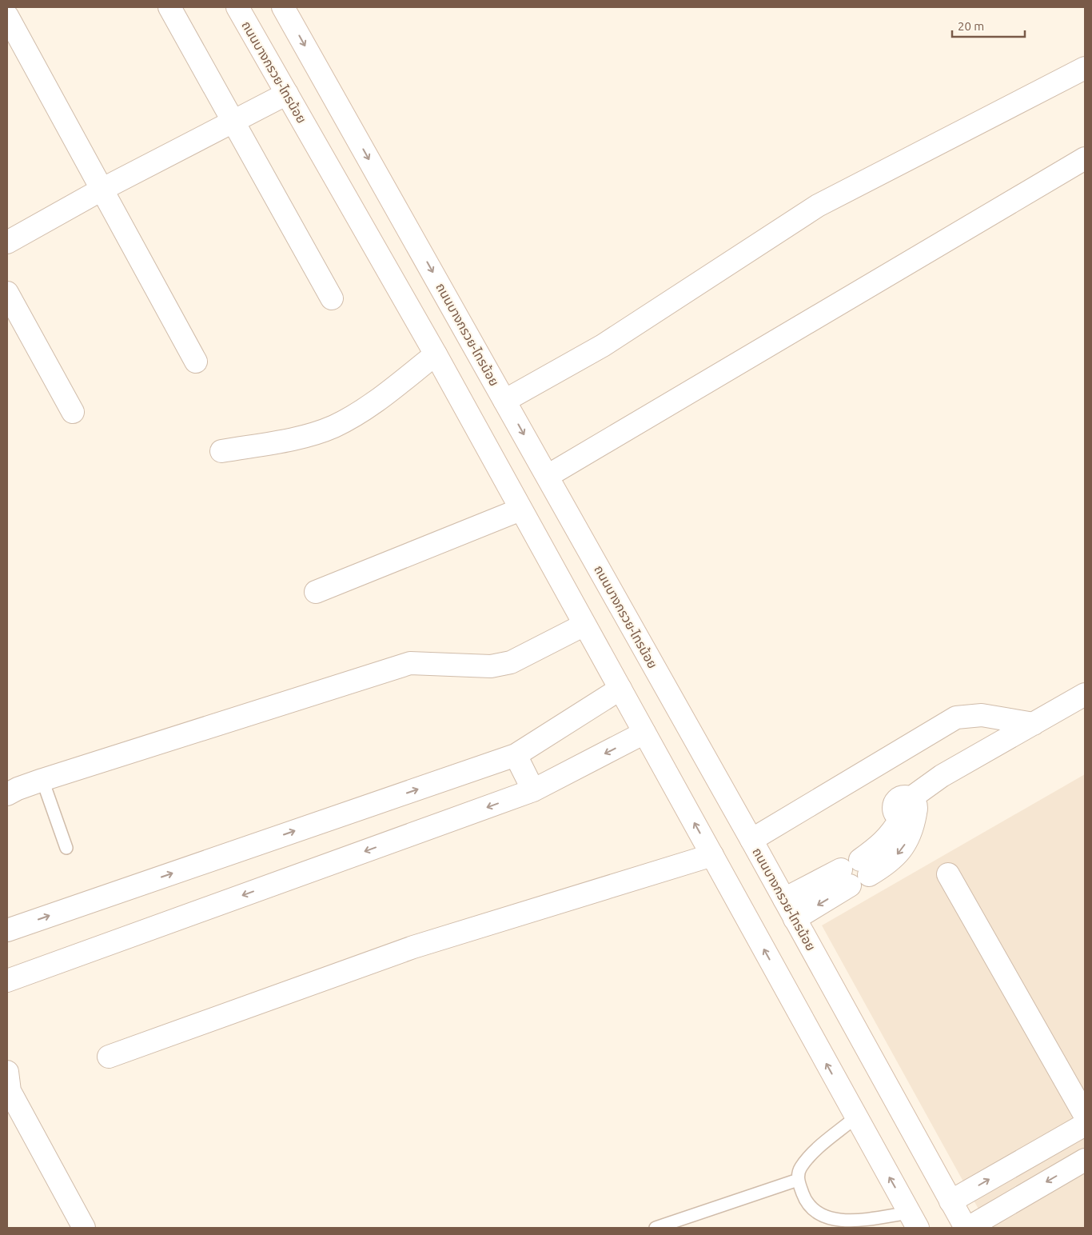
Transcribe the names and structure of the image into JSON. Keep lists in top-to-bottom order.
{
  "streets": {
    "street": ["ถนนบางกรวย-ไทรน้อย"]
  },
  "scale_bar": "20 m"
}
